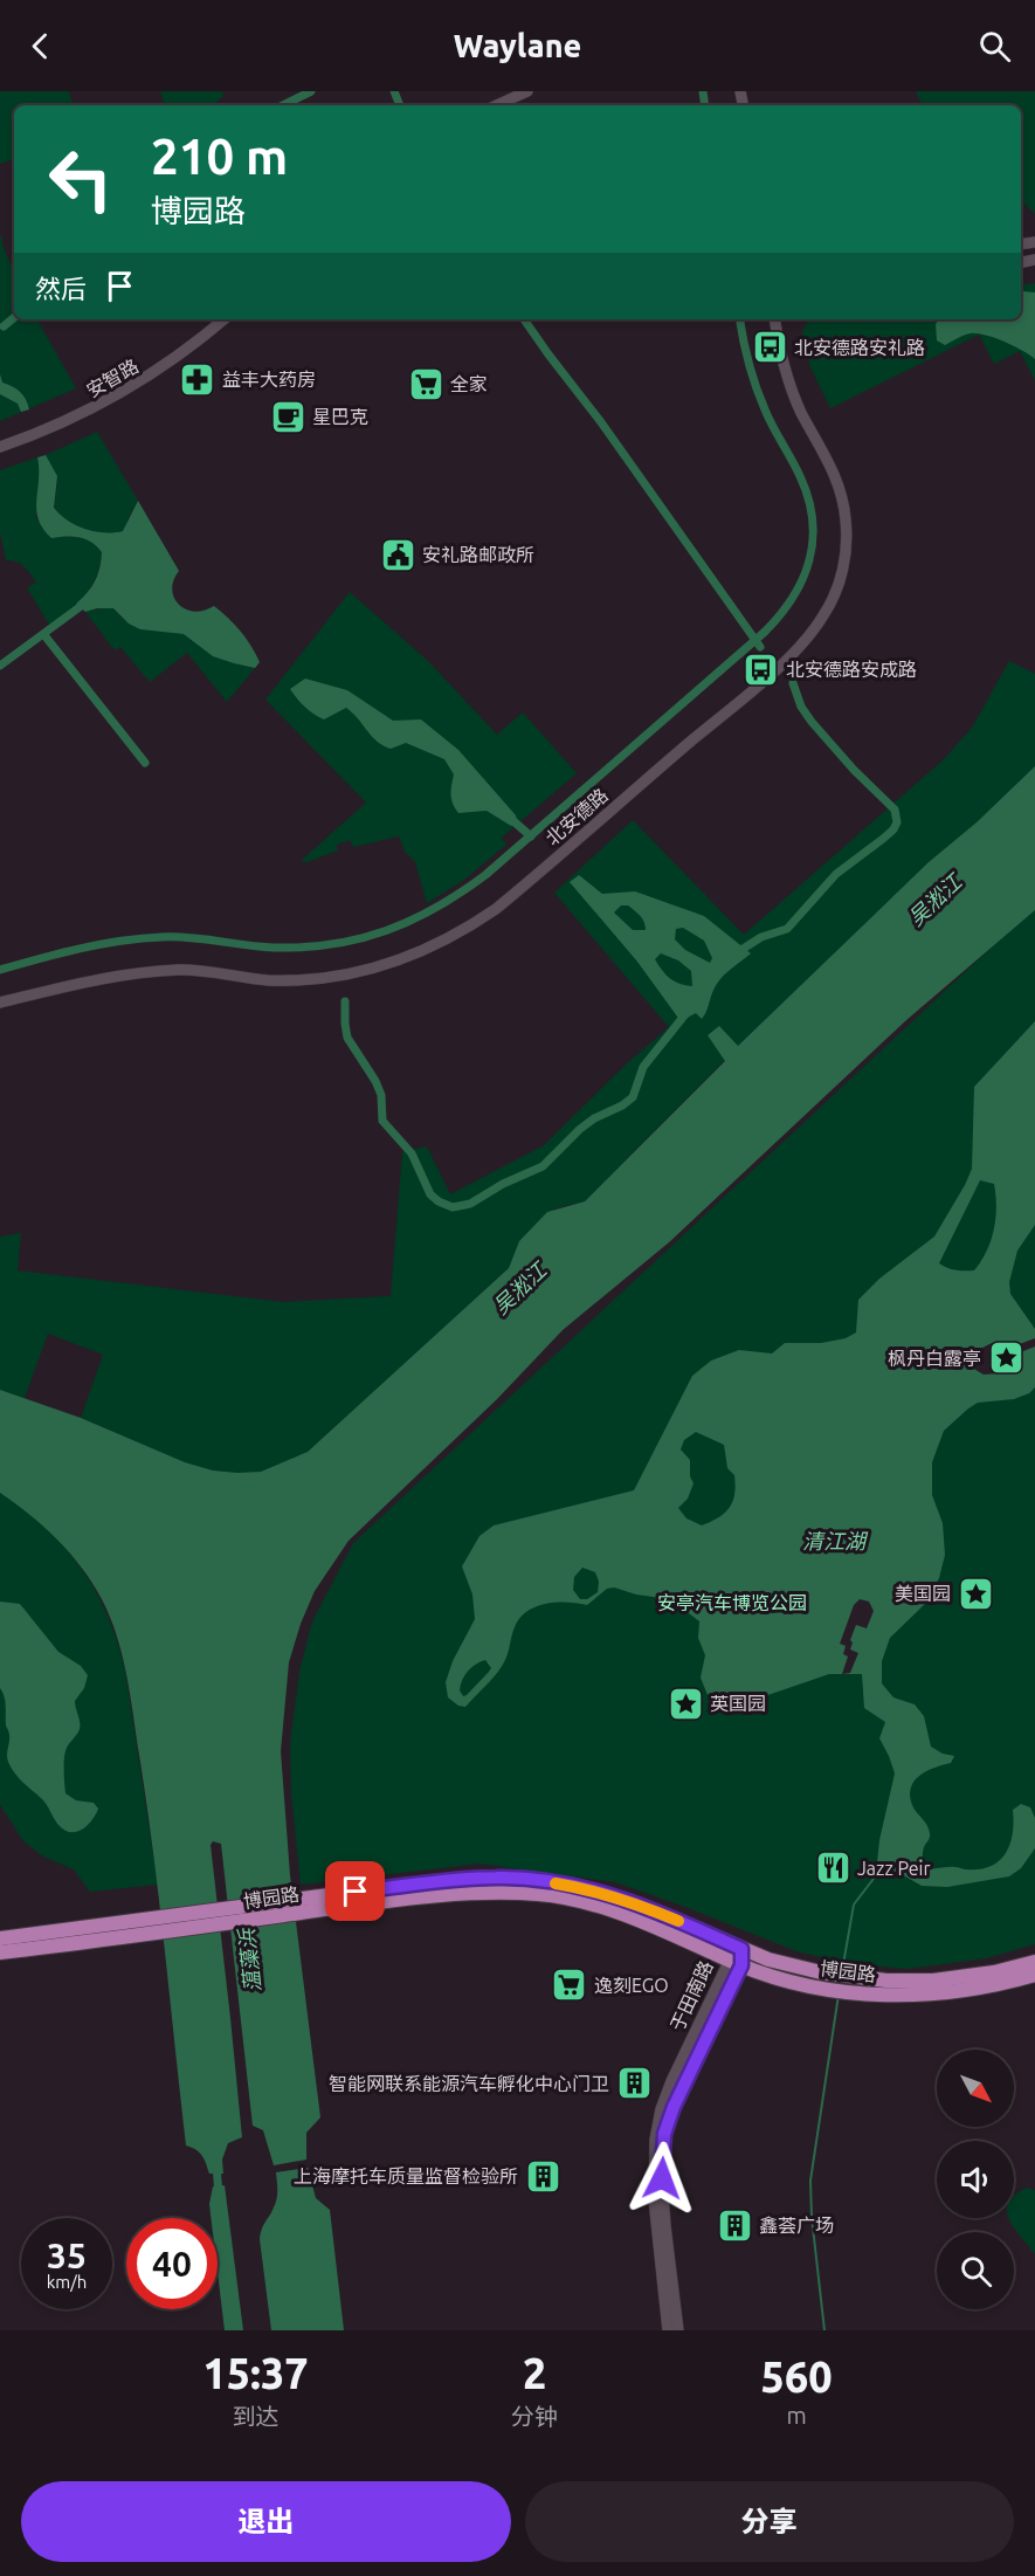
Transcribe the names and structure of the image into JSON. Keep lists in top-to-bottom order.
{
  "streets": {
    "main road": ["博园路"],
    "street": ["安智路", "北安德路", "于田南路"]
  },
  "crossings": [
    ["博园路", "于田南路"]
  ],
  "water": ["吴淞江", "清江湖", "蕰藻浜"],
  "parks": ["安亭汽车博览公园"],
  "places": {
    "bus stop": ["北安德路安礼路", "北安德路安成路"],
    "pharmacy": ["益丰大药房"],
    "supermarket": ["全家", "逸刻EGO"],
    "cafe": ["星巴克"],
    "public building": ["安礼路邮政所"],
    "place": ["枫丹白露亭", "美国园", "英国园"],
    "restaurant": ["Jazz Peir"],
    "building": ["智能网联系能源汽车孵化中心门卫", "上海摩托车质量监督检验所", "鑫荟广场"]
  },
  "north": "bottom right",
  "page": {
    "header": "Waylane",
    "turn": ["210 m", "博园路"],
    "then": "然后",
    "speed": "35 km/h",
    "limit": "40",
    "eta": [
      "15:37",
      "到达",
      "2",
      "分钟",
      "560",
      "m"
    ],
    "buttons": ["退出", "分享"]
  }
}
